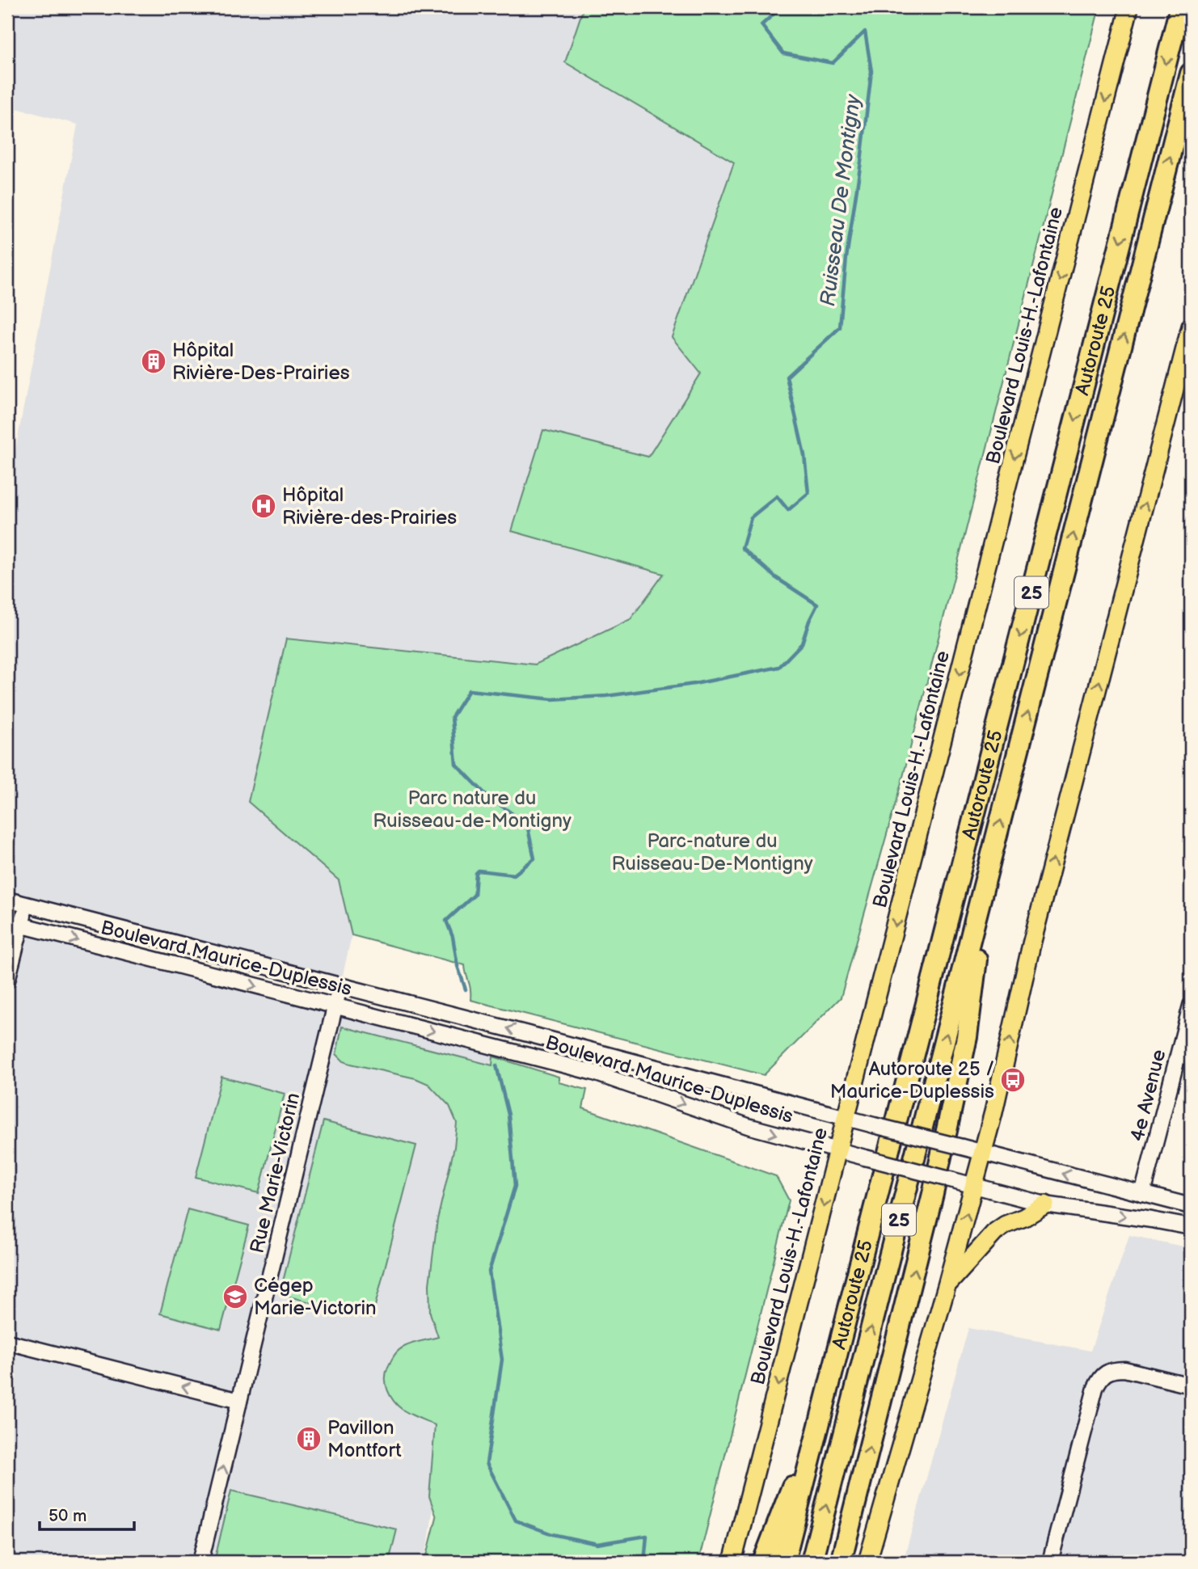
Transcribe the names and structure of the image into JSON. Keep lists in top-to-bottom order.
{
  "streets": {
    "highway": ["Autoroute 25", "25"],
    "main road": ["Boulevard Louis-H.-Lafontaine"],
    "street": ["Boulevard Maurice-Duplessis", "4e Avenue", "Rue Marie-Victorin"]
  },
  "crossings": [
    ["Boulevard Louis-H.-Lafontaine", "Boulevard Maurice-Duplessis"],
    ["Boulevard Maurice-Duplessis", "4e Avenue"],
    ["Boulevard Maurice-Duplessis", "Rue Marie-Victorin"]
  ],
  "water": ["Ruisseau De Montigny"],
  "parks": ["Parc nature du Ruisseau-de-Montigny", "Parc-nature du Ruisseau-De-Montigny"],
  "places": {
    "building": ["Hôpital Rivière-Des-Prairies", "Pavillon Montfort"],
    "hospital": ["Hôpital Rivière-des-Prairies"],
    "bus stop": ["Autoroute 25 / Maurice-Duplessis"],
    "school or university": ["Cégep Marie-Victorin"]
  },
  "scale_bar": "50 m"
}
